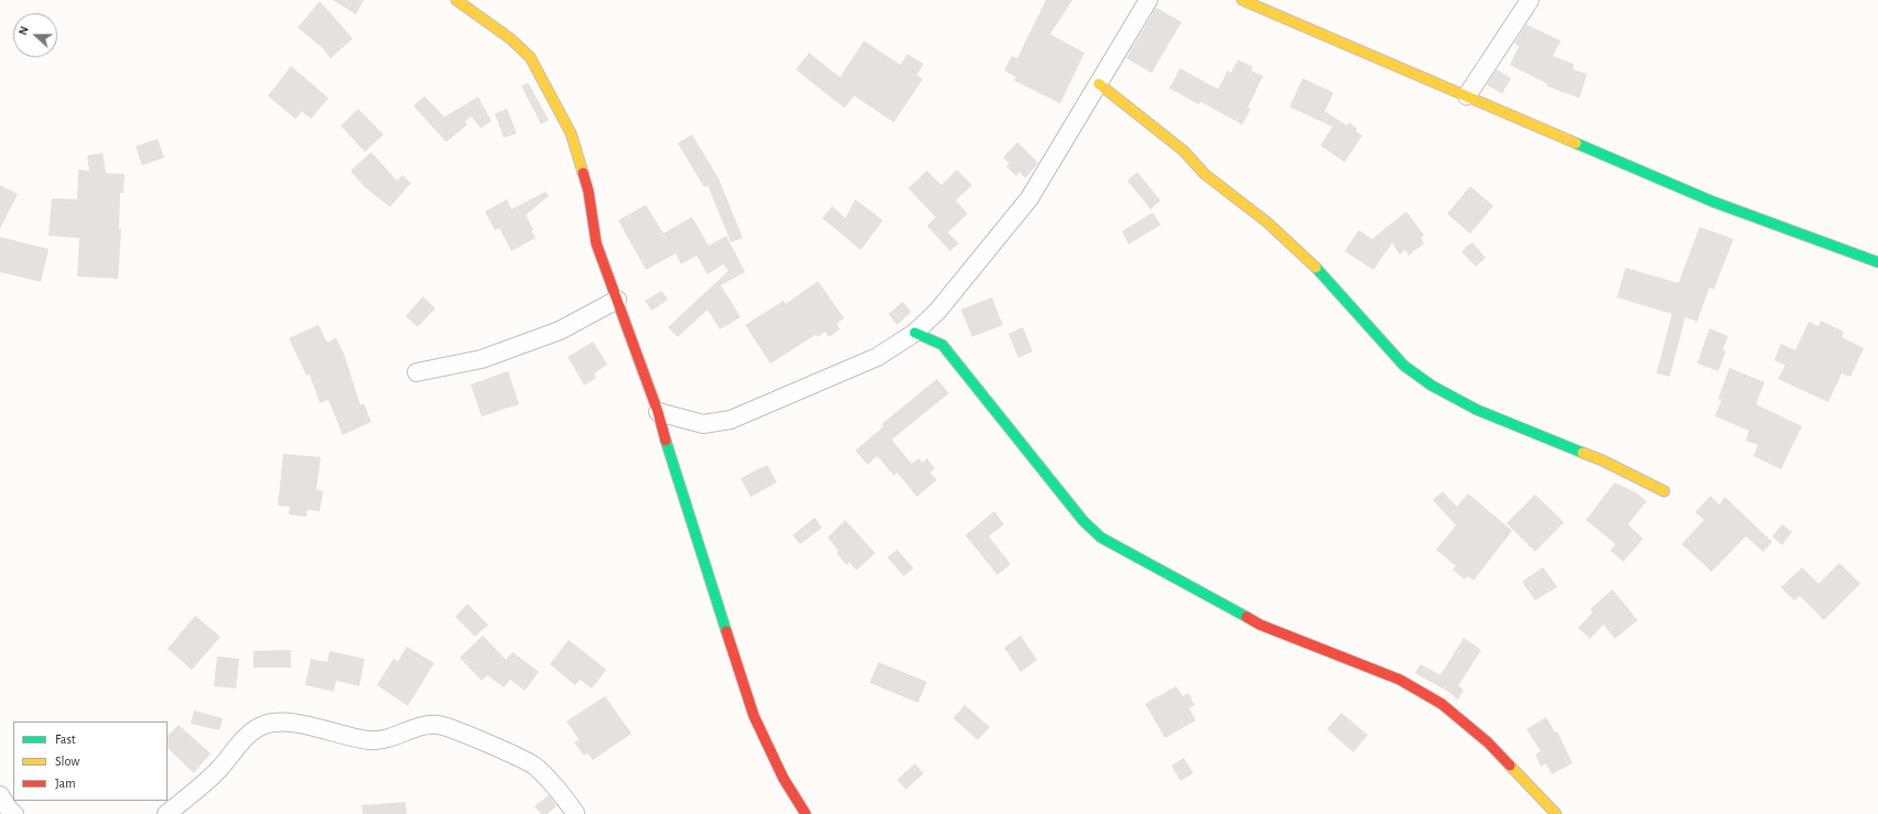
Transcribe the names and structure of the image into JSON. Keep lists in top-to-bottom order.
{
  "legend": ["Fast", "Slow", "Jam"],
  "north": "left"
}
